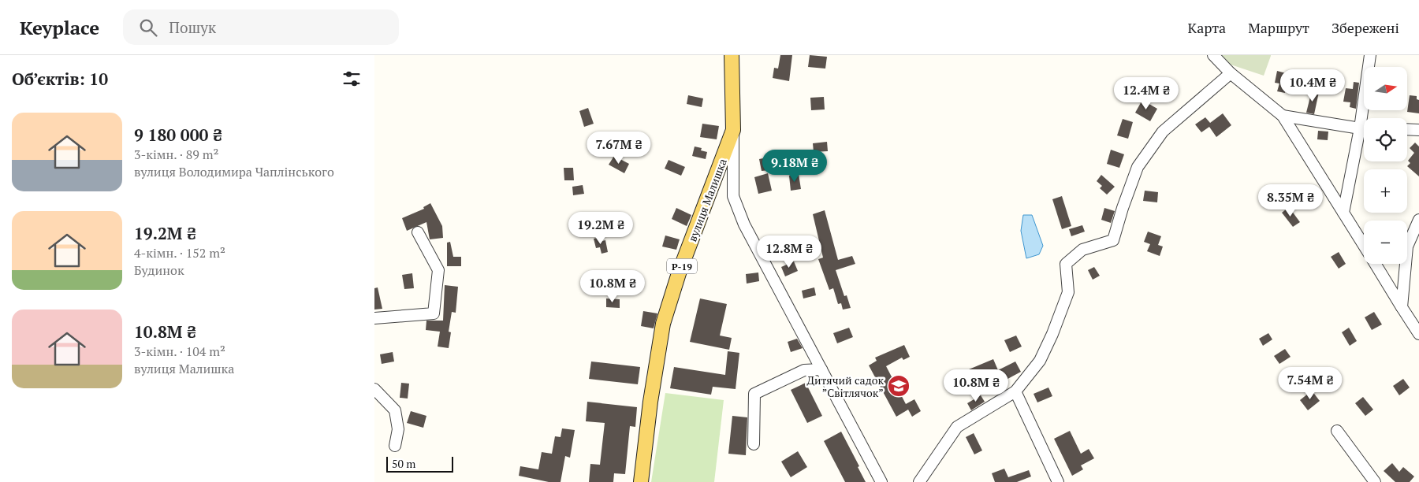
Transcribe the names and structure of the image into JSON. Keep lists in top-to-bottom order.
{
  "streets": {
    "main road": ["вулиця Малишка", "Р-19"]
  },
  "places": {
    "school or university": ["Дитячий садок ”Світлячок”"]
  },
  "scale_bar": "50 m",
  "north": "right",
  "page": {
    "header": "Keyplace",
    "search": "Пошук",
    "nav": ["Карта", "Маршрут", "Збережені"],
    "heading": "Об’єктів: 10",
    "map_buttons": ["+", "−"],
    "price": [
      "10.4M ₴",
      "12.4M ₴",
      "7.67M ₴",
      "9.18M ₴",
      "8.35M ₴",
      "19.2M ₴",
      "12.8M ₴",
      "10.8M ₴",
      "7.54M ₴",
      "10.8M ₴"
    ],
    "list": [
      {
        "name": "9 180 000 ₴",
        "note": "3-кімн. · 89 m² · вулиця Володимира Чаплінського"
      },
      {
        "name": "19.2M ₴",
        "note": "4-кімн. · 152 m² · Будинок"
      },
      {
        "name": "10.8M ₴",
        "note": "3-кімн. · 104 m² · вулиця Малишка"
      }
    ],
    "scale": "50 m"
  }
}
